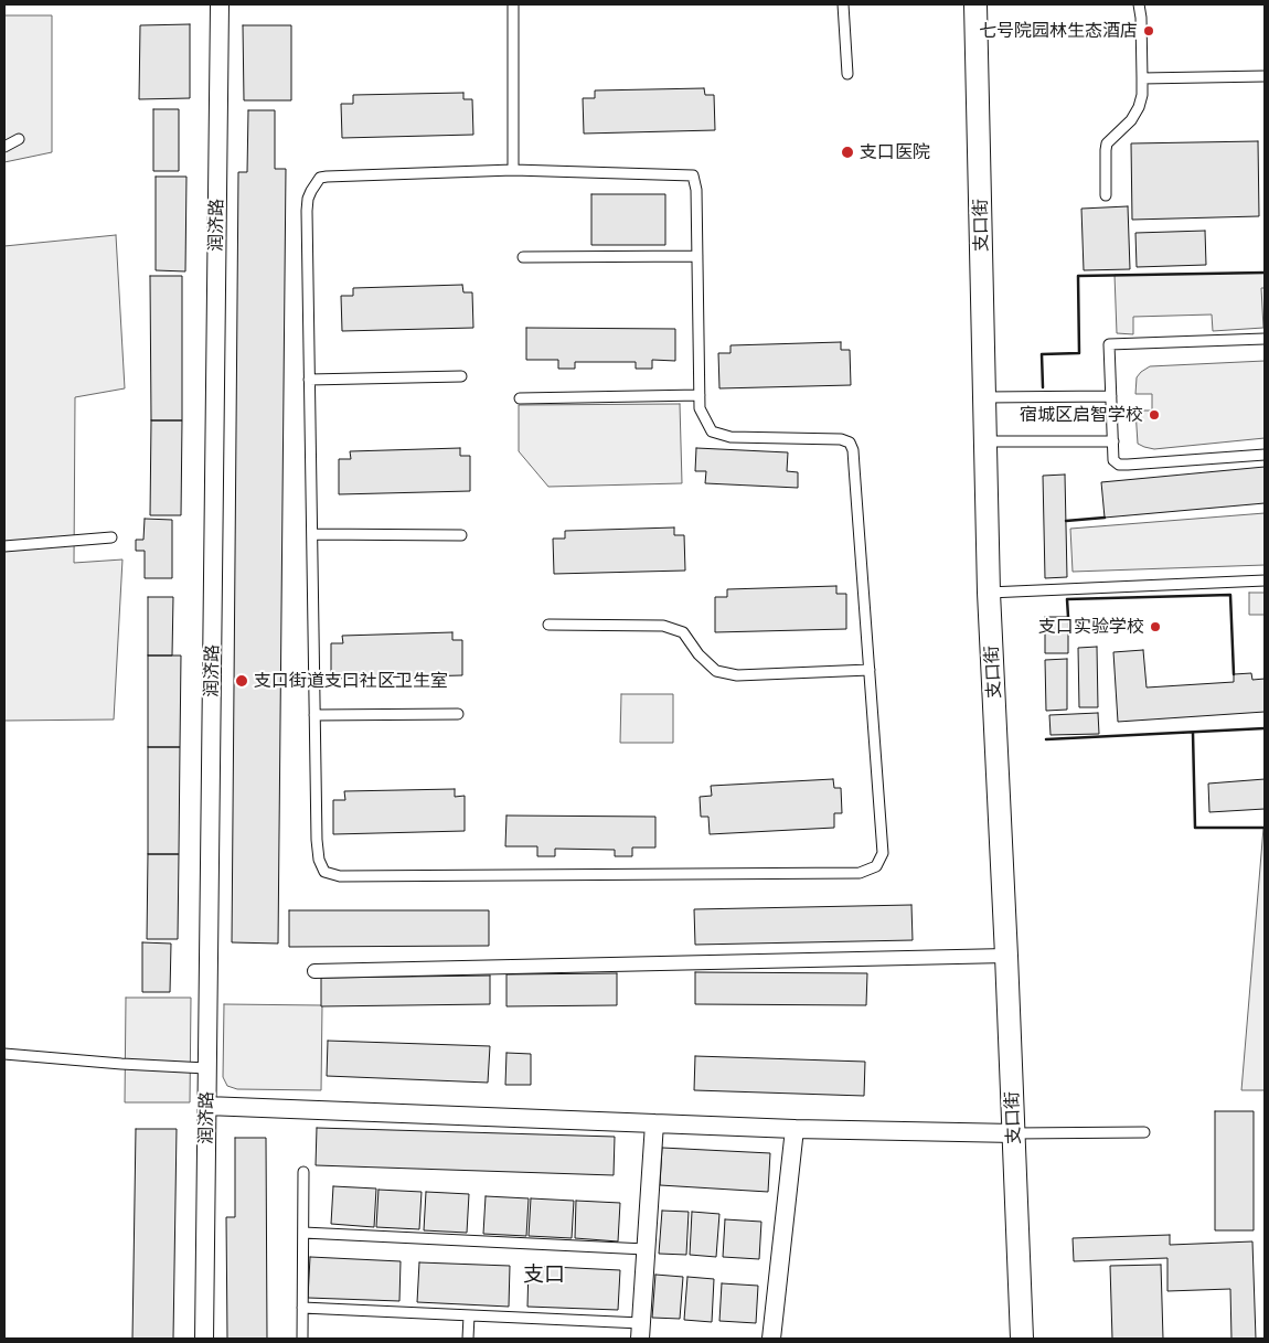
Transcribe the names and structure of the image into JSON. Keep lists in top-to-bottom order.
{
  "streets": {
    "street": ["润济路", "支口街"]
  },
  "districts": ["支口"],
  "places": [
    "七号院园林生态酒店",
    "支口医院",
    "宿城区启智学校",
    "支口实验学校",
    "支口街道支口社区卫生室"
  ]
}
